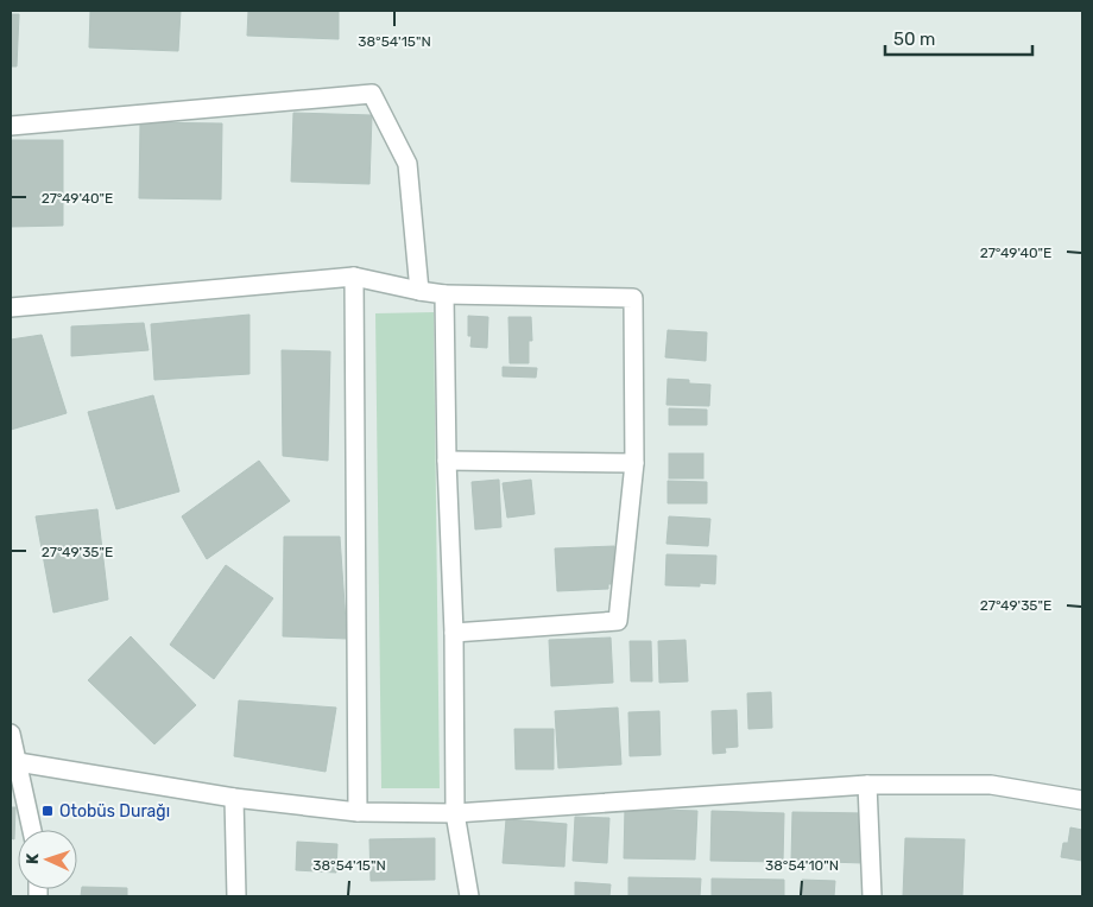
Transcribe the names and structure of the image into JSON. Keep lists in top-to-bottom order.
{
  "places": {
    "transit": ["Otobüs Durağı"]
  },
  "scale_bar": "50 m",
  "north": "left",
  "coordinates": [
    "38°54'15\"N",
    "27°49'40\"E",
    "27°49'35\"E",
    "38°54'10\"N"
  ]
}
